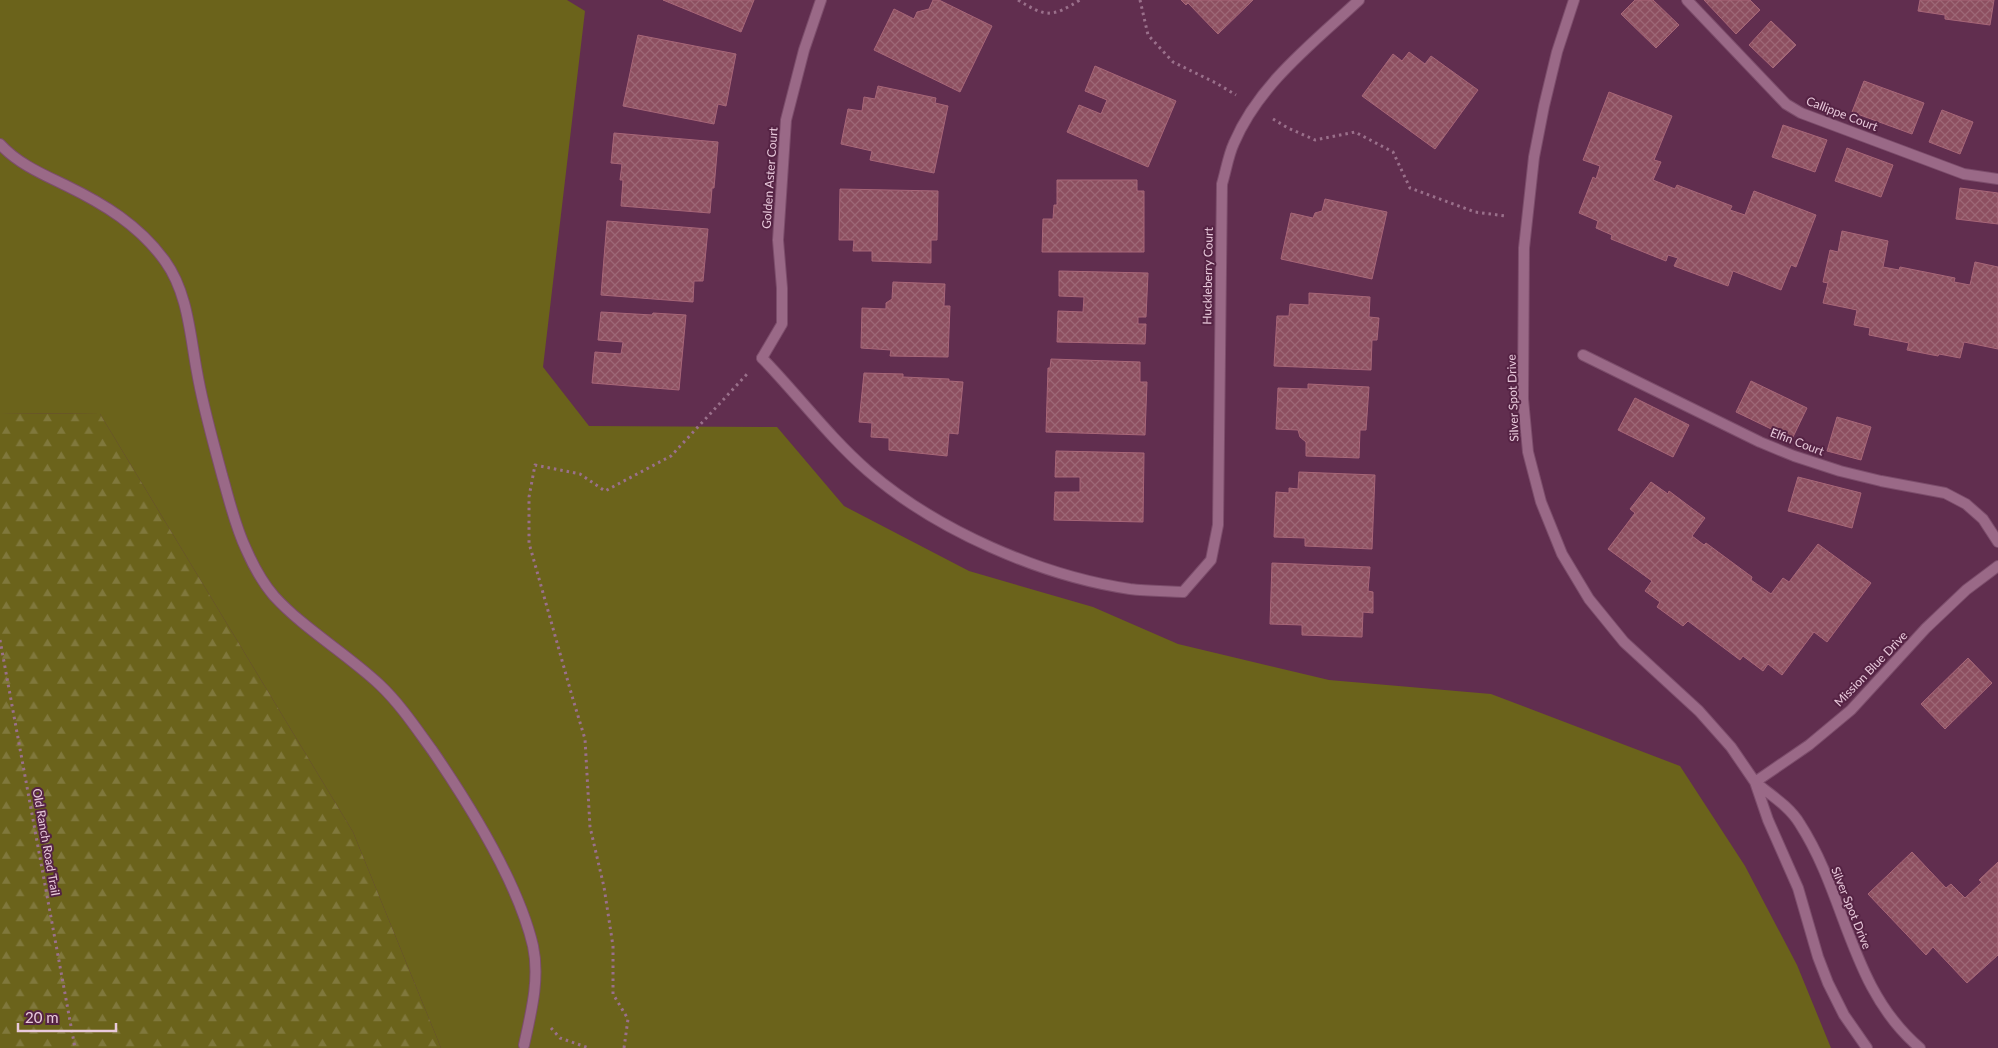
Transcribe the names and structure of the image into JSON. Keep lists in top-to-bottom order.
{
  "streets": {
    "street": [
      "Callippe Court",
      "Golden Aster Court",
      "Huckleberry Court",
      "Silver Spot Drive",
      "Elfin Court",
      "Mission Blue Drive"
    ],
    "path": ["Old Ranch Road Trail"]
  },
  "crossings": [
    ["Golden Aster Court", "Huckleberry Court"],
    ["Silver Spot Drive", "Mission Blue Drive"]
  ],
  "scale_bar": "20 m"
}
